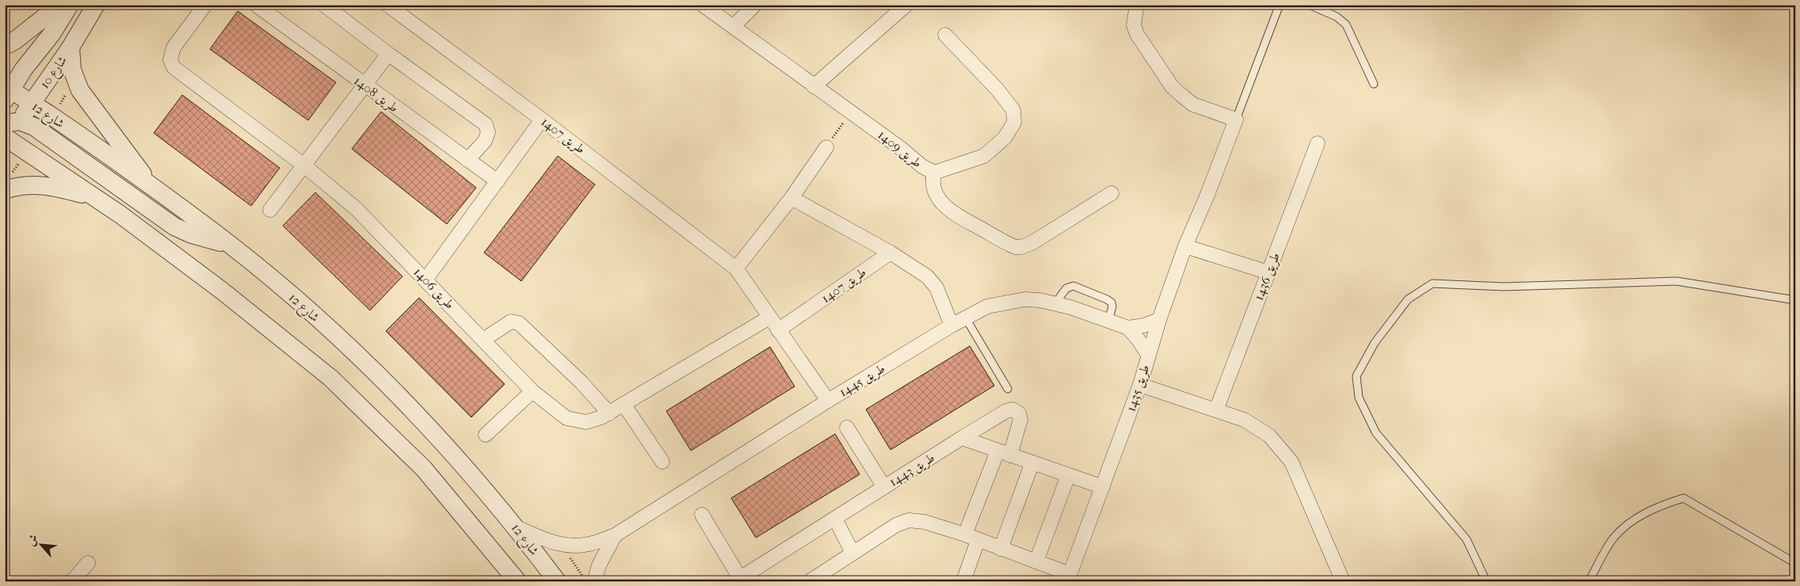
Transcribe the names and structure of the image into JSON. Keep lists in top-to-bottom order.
{
  "streets": {
    "street": [
      "شارع 10",
      "طريق 1408",
      "شارع 12",
      "طريق 1407",
      "طريق 1409",
      "طريق 1436",
      "طريق 1406",
      "طريق 1445",
      "طريق 1435",
      "طريق 1443"
    ]
  },
  "crossings": [
    ["شارع 10", "شارع 12"],
    ["شارع 12", "طريق 1445"],
    ["طريق 1407", "طريق 1406"],
    ["طريق 1407", "طريق 1445"]
  ],
  "north": "top left"
}
